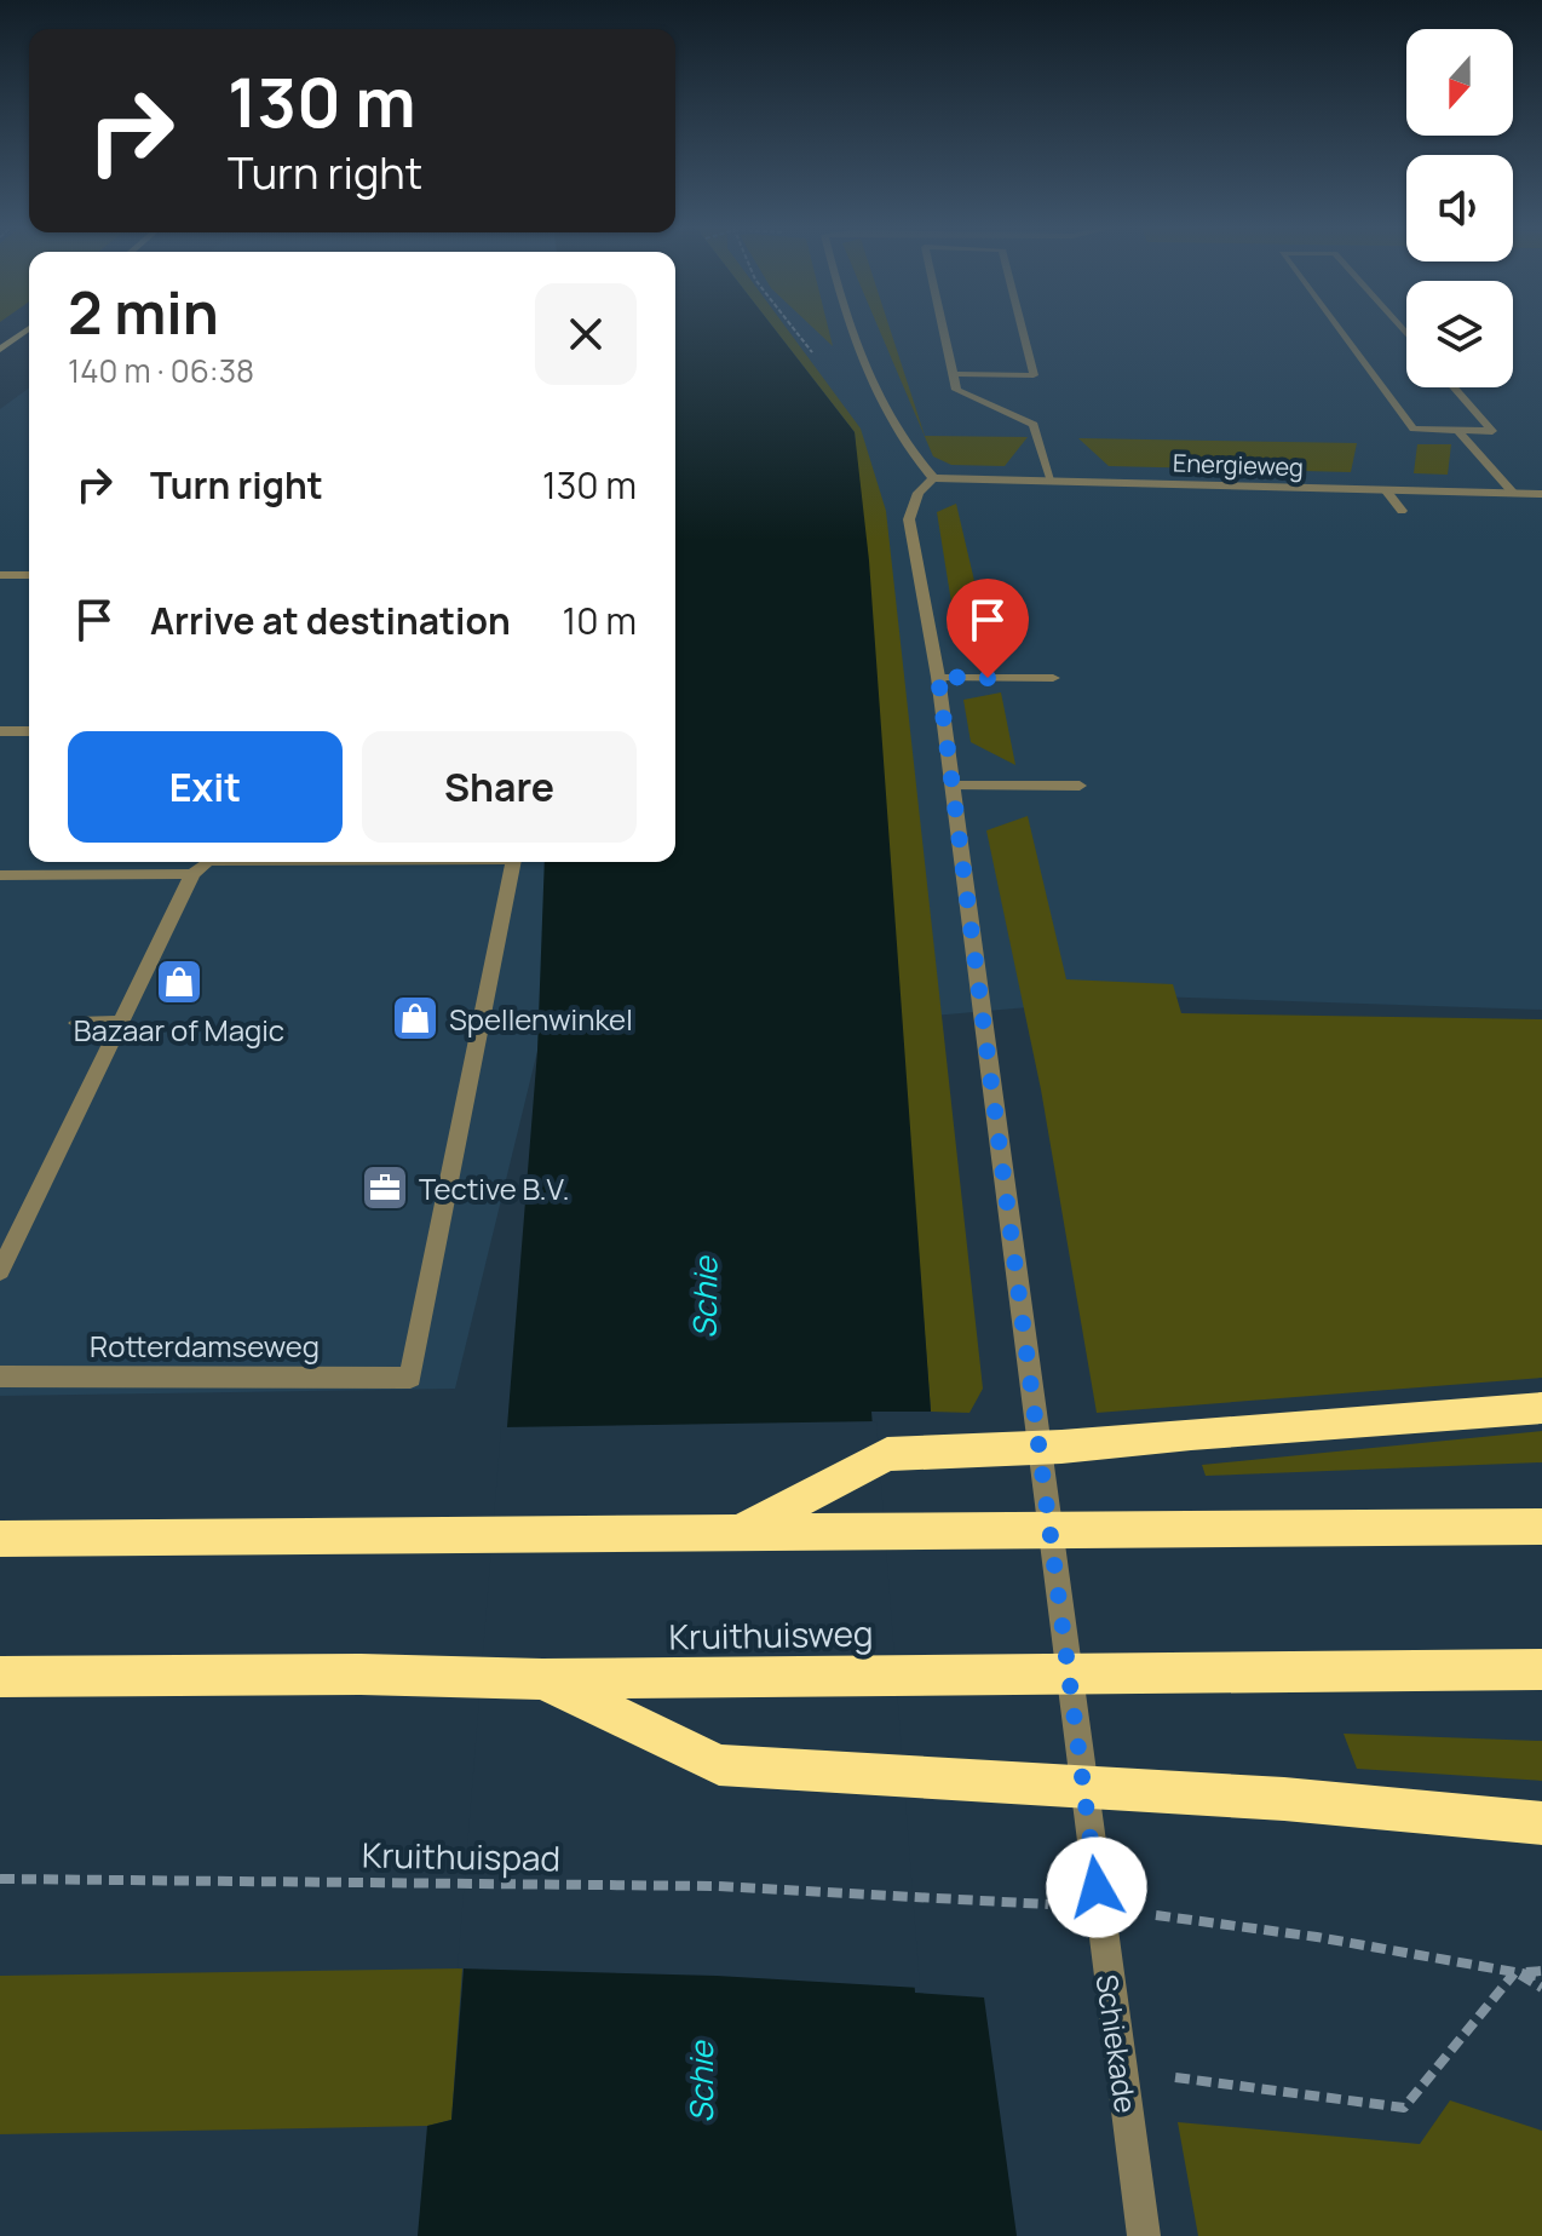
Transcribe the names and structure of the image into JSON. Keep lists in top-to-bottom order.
{
  "streets": {
    "highway": ["Kruithuisweg"],
    "street": ["Energieweg", "Rotterdamseweg", "Schiekade"],
    "path": ["Kruithuispad"]
  },
  "crossings": [
    ["Energieweg", "Schiekade"]
  ],
  "water": ["Schie"],
  "places": {
    "shop": ["Bazaar of Magic", "Spellenwinkel"],
    "office": ["Tective B.V."]
  },
  "north": "bottom",
  "page": {
    "turn": ["130 m", "Turn right"],
    "heading": ["2 min", "140 m · 06:38"],
    "list": [
      {
        "name": "Turn right",
        "value": "130 m"
      },
      {
        "name": "Arrive at destination",
        "value": "10 m"
      }
    ],
    "buttons": ["Exit", "Share"]
  }
}
